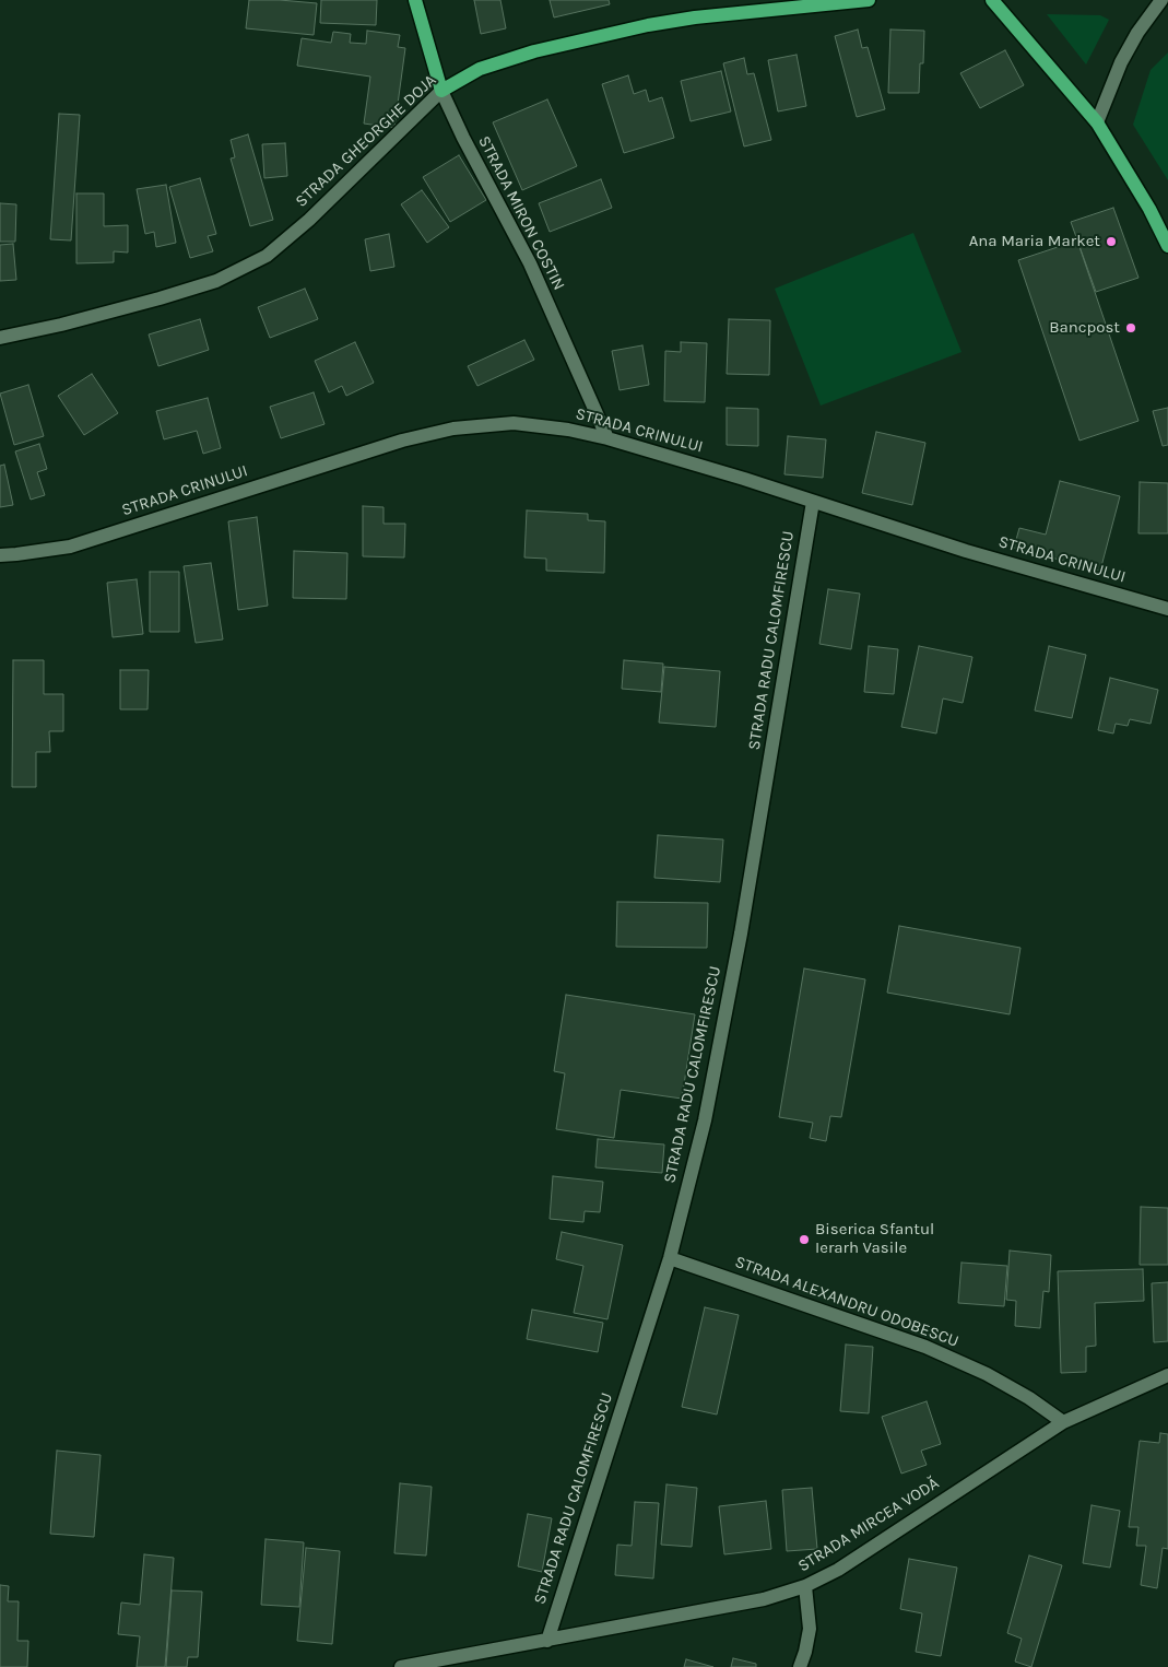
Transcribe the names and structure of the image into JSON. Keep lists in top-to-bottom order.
{
  "streets": {
    "main road": ["STRADA GHEORGHE DOJA", "STRADA MIRON COSTIN"],
    "street": [
      "STRADA CRINULUI",
      "STRADA RADU CALOMFIRESCU",
      "STRADA ALEXANDRU ODOBESCU",
      "STRADA MIRCEA VODĂ"
    ]
  },
  "crossings": [
    ["STRADA GHEORGHE DOJA", "STRADA MIRON COSTIN"],
    ["STRADA MIRON COSTIN", "STRADA CRINULUI"],
    ["STRADA CRINULUI", "STRADA RADU CALOMFIRESCU"],
    ["STRADA RADU CALOMFIRESCU", "STRADA ALEXANDRU ODOBESCU"],
    ["STRADA RADU CALOMFIRESCU", "STRADA MIRCEA VODĂ"],
    ["STRADA ALEXANDRU ODOBESCU", "STRADA MIRCEA VODĂ"]
  ],
  "places": ["Ana Maria Market", "Bancpost", "Biserica Sfantul Ierarh Vasile"]
}
